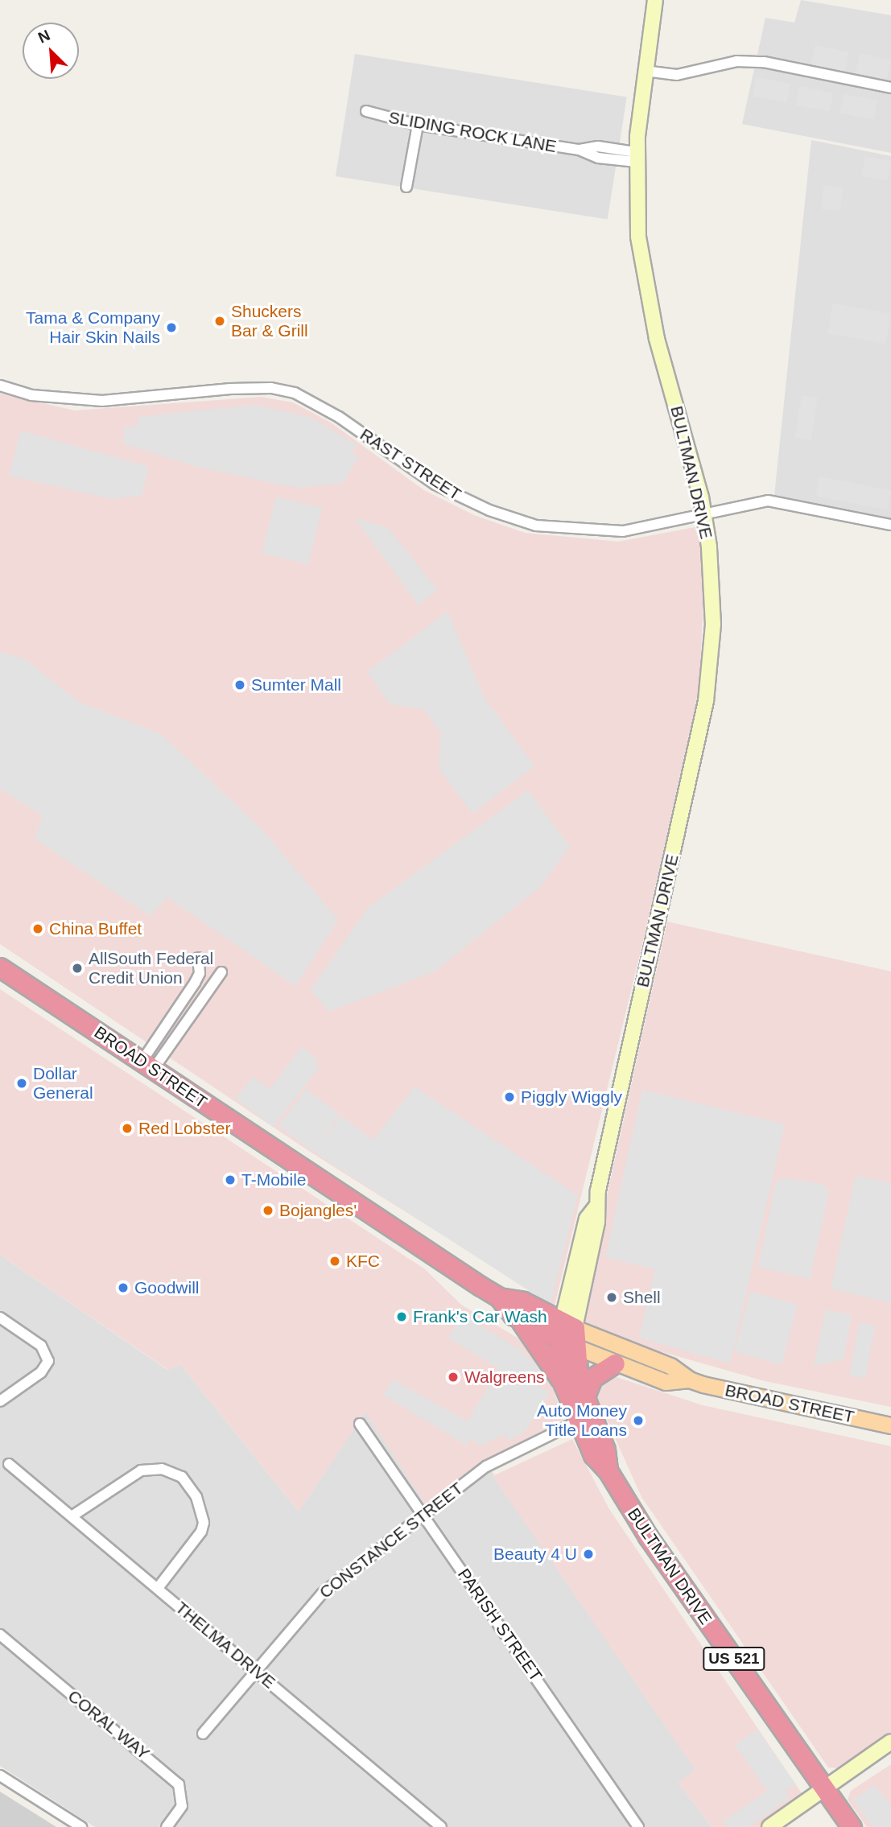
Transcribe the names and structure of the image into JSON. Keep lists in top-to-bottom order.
{
  "streets": {
    "highway": ["BULTMAN DRIVE", "BROAD STREET", "US 521"],
    "street": [
      "SLIDING ROCK LANE",
      "RAST STREET",
      "CONSTANCE STREET",
      "PARISH STREET",
      "THELMA DRIVE",
      "CORAL WAY"
    ]
  },
  "crossings": [
    ["SLIDING ROCK LANE", "BULTMAN DRIVE"],
    ["RAST STREET", "BULTMAN DRIVE"],
    ["BULTMAN DRIVE", "BROAD STREET"],
    ["BULTMAN DRIVE", "CONSTANCE STREET"],
    ["BULTMAN DRIVE", "US 521"],
    ["BROAD STREET", "US 521"],
    ["CONSTANCE STREET", "PARISH STREET"],
    ["CONSTANCE STREET", "THELMA DRIVE"]
  ],
  "places": [
    "Shuckers Bar & Grill",
    "Tama & Company Hair Skin Nails",
    "Sumter Mall",
    "China Buffet",
    "AllSouth Federal Credit Union",
    "Dollar General",
    "Piggly Wiggly",
    "Red Lobster",
    "T-Mobile",
    "Bojangles'",
    "KFC",
    "Goodwill",
    "Shell",
    "Frank's Car Wash",
    "Walgreens",
    "Auto Money Title Loans",
    "Beauty 4 U"
  ],
  "north": "top left"
}
